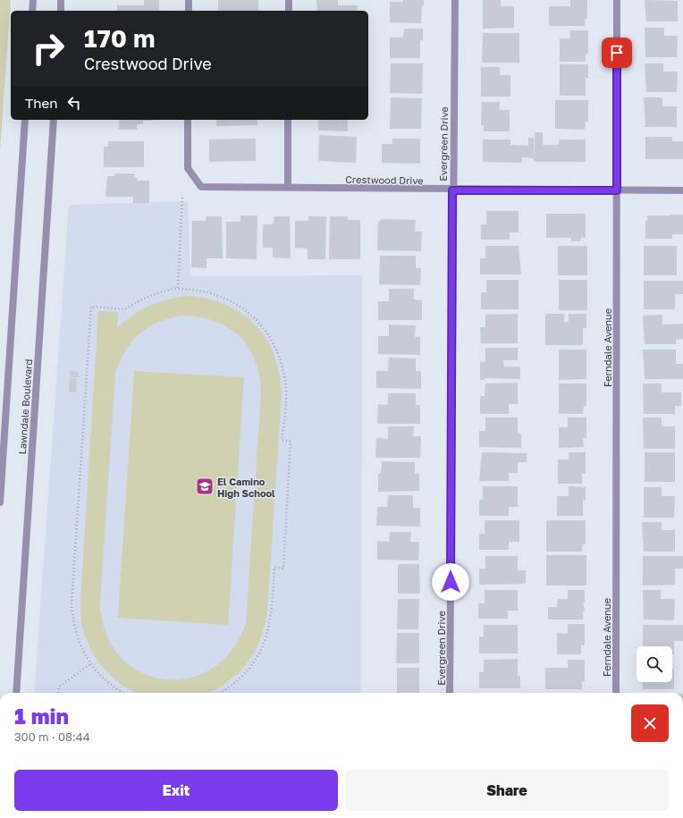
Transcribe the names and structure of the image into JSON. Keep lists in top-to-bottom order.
{
  "streets": {
    "street": [
      "Evergreen Drive",
      "Crestwood Drive",
      "Ferndale Avenue",
      "Lawndale Boulevard"
    ]
  },
  "crossings": [
    ["Evergreen Drive", "Crestwood Drive"],
    ["Crestwood Drive", "Ferndale Avenue"]
  ],
  "places": {
    "school or university": ["El Camino High School"]
  },
  "page": {
    "turn": ["170 m", "Crestwood Drive"],
    "then": "Then",
    "heading": ["1 min", "300 m · 08:44"],
    "buttons": ["Exit", "Share"]
  }
}
